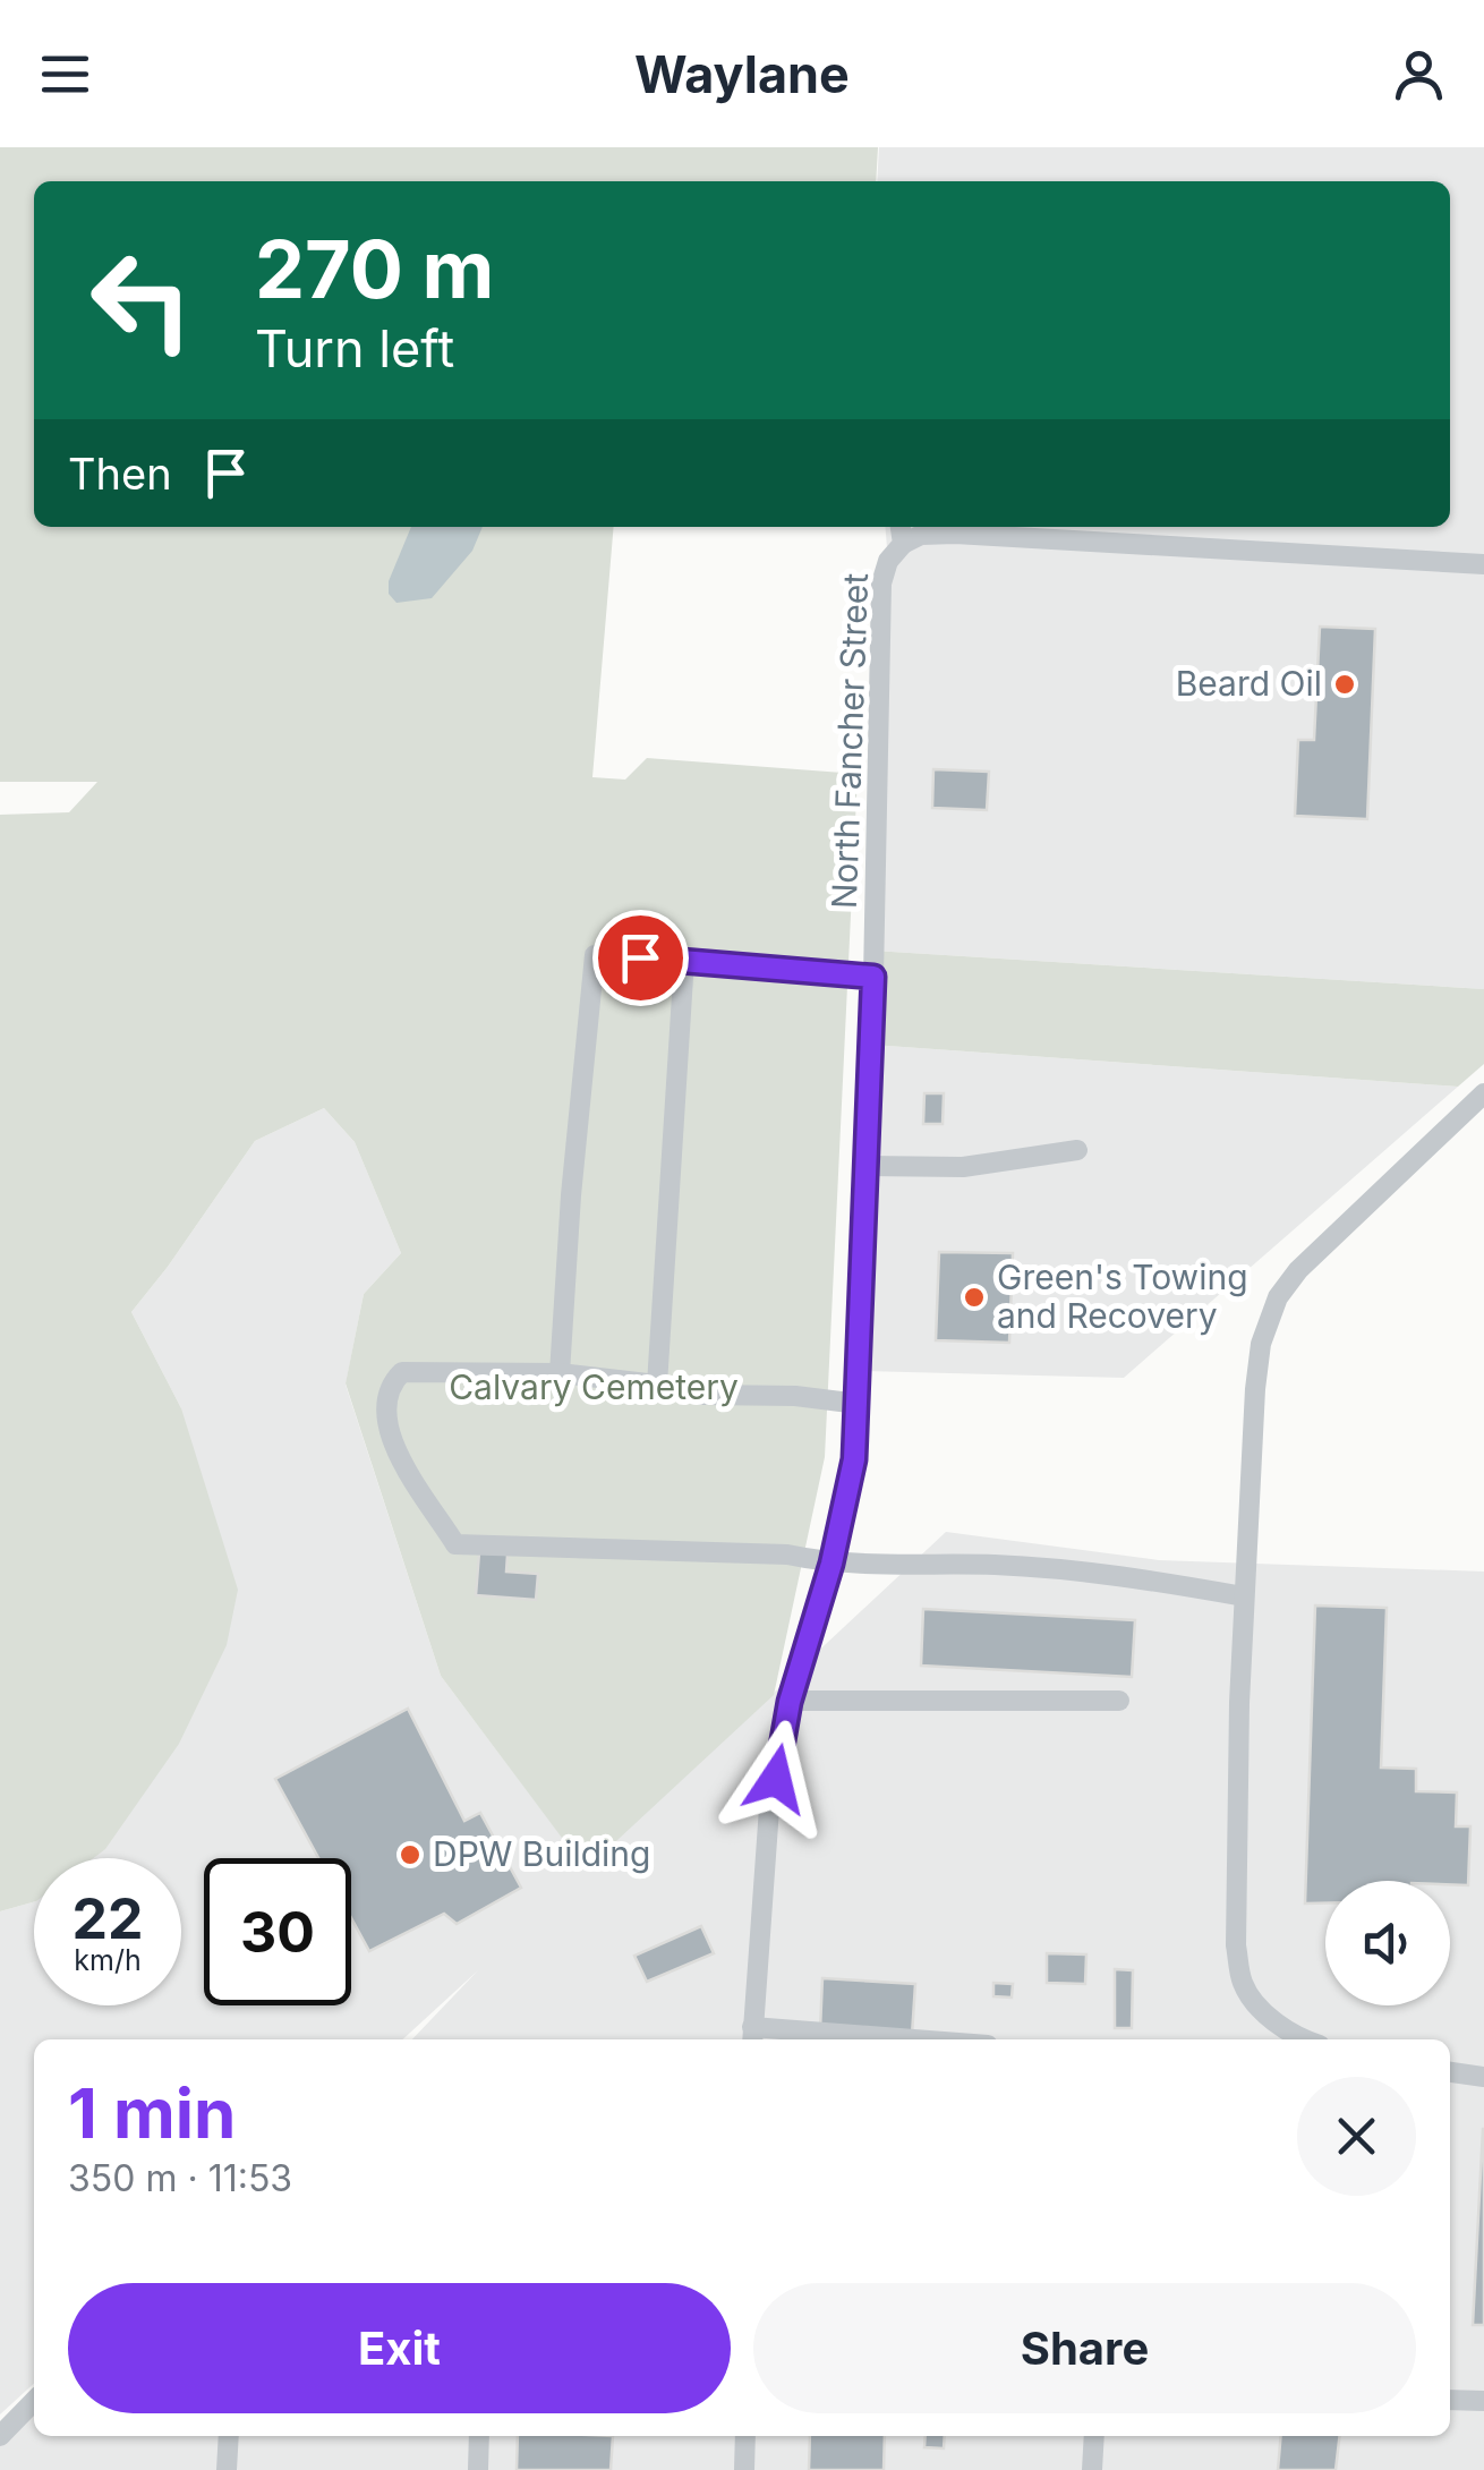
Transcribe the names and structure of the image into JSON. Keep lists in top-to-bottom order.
{
  "streets": {
    "street": ["North Fancher Street"]
  },
  "parks": ["Calvary Cemetery"],
  "places": ["Beard Oil", "Green's Towing and Recovery", "DPW Building"],
  "page": {
    "header": "Waylane",
    "turn": ["270 m", "Turn left"],
    "then": "Then",
    "speed": "22 km/h",
    "limit": "30",
    "heading": ["1 min", "350 m · 11:53"],
    "buttons": ["Exit", "Share"]
  }
}
